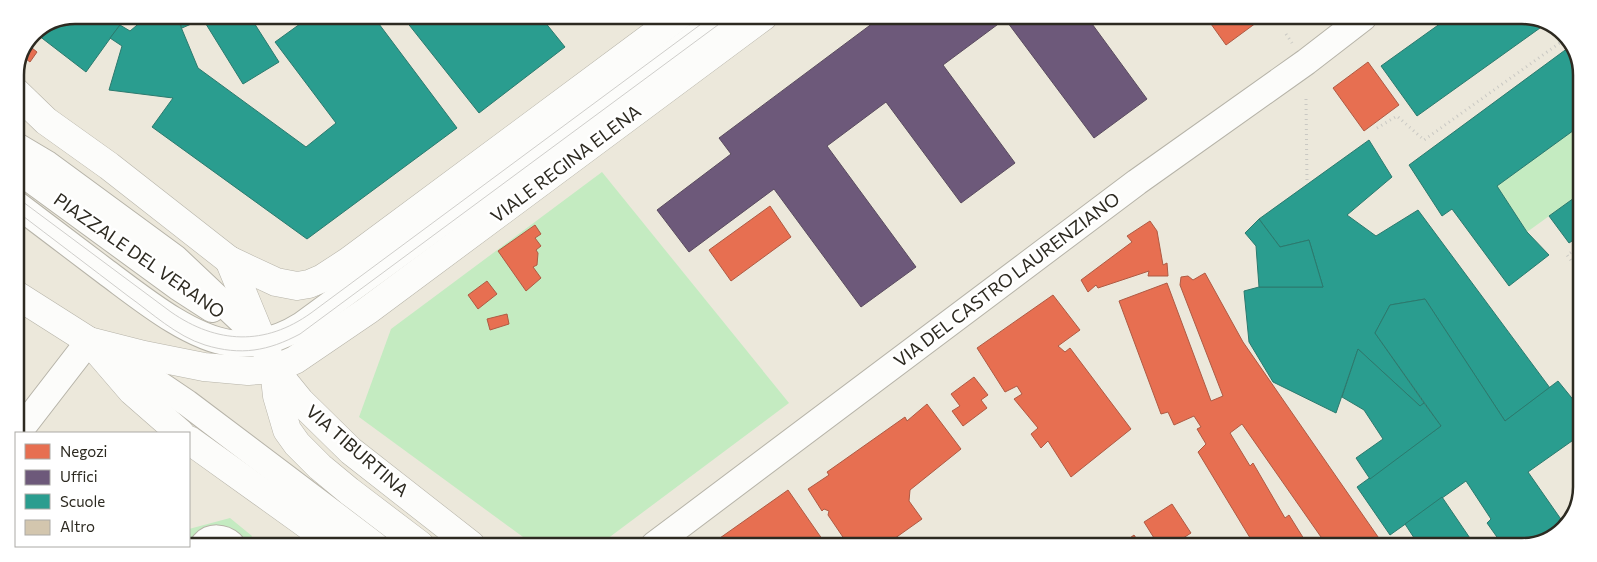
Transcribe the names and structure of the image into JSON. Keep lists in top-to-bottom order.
{
  "streets": {
    "main road": ["VIALE REGINA ELENA", "PIAZZALE DEL VERANO", "VIA TIBURTINA"],
    "street": ["VIA DEL CASTRO LAURENZIANO"]
  },
  "crossings": [
    ["VIALE REGINA ELENA", "PIAZZALE DEL VERANO"],
    ["PIAZZALE DEL VERANO", "VIA TIBURTINA"]
  ],
  "legend": [
    "Negozi",
    "Uffici",
    "Scuole",
    "Altro"
  ]
}
